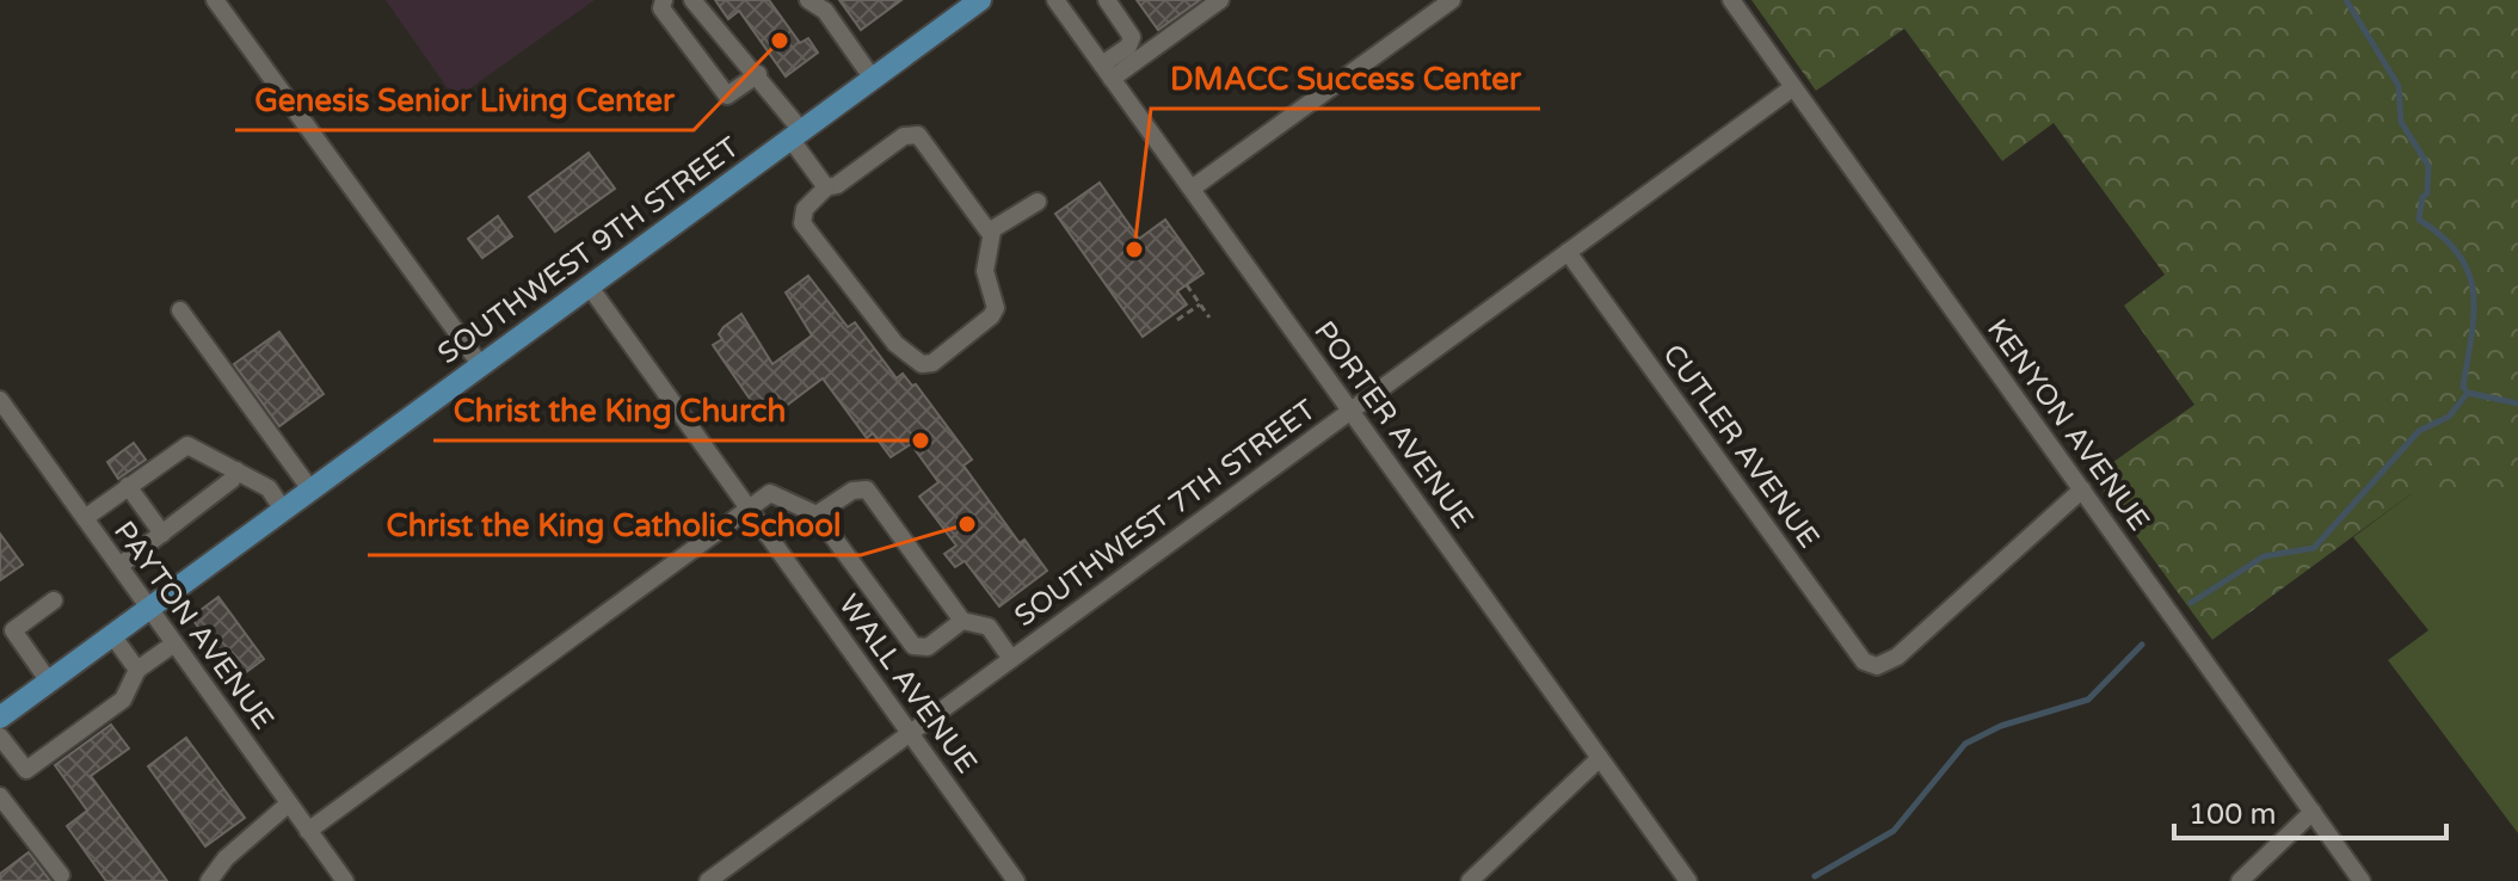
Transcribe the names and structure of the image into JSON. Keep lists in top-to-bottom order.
{
  "streets": {
    "main road": ["SOUTHWEST 9TH STREET"],
    "street": [
      "PORTER AVENUE",
      "KENYON AVENUE",
      "CUTLER AVENUE",
      "SOUTHWEST 7TH STREET",
      "PAYTON AVENUE",
      "WALL AVENUE"
    ]
  },
  "crossings": [
    ["SOUTHWEST 9TH STREET", "PAYTON AVENUE"],
    ["SOUTHWEST 9TH STREET", "WALL AVENUE"],
    ["PORTER AVENUE", "SOUTHWEST 7TH STREET"],
    ["KENYON AVENUE", "CUTLER AVENUE"],
    ["KENYON AVENUE", "SOUTHWEST 7TH STREET"],
    ["CUTLER AVENUE", "SOUTHWEST 7TH STREET"],
    ["SOUTHWEST 7TH STREET", "WALL AVENUE"]
  ],
  "places": [
    "Genesis Senior Living Center",
    "DMACC Success Center",
    "Christ the King Church",
    "Christ the King Catholic School"
  ],
  "scale_bar": "100 m"
}
